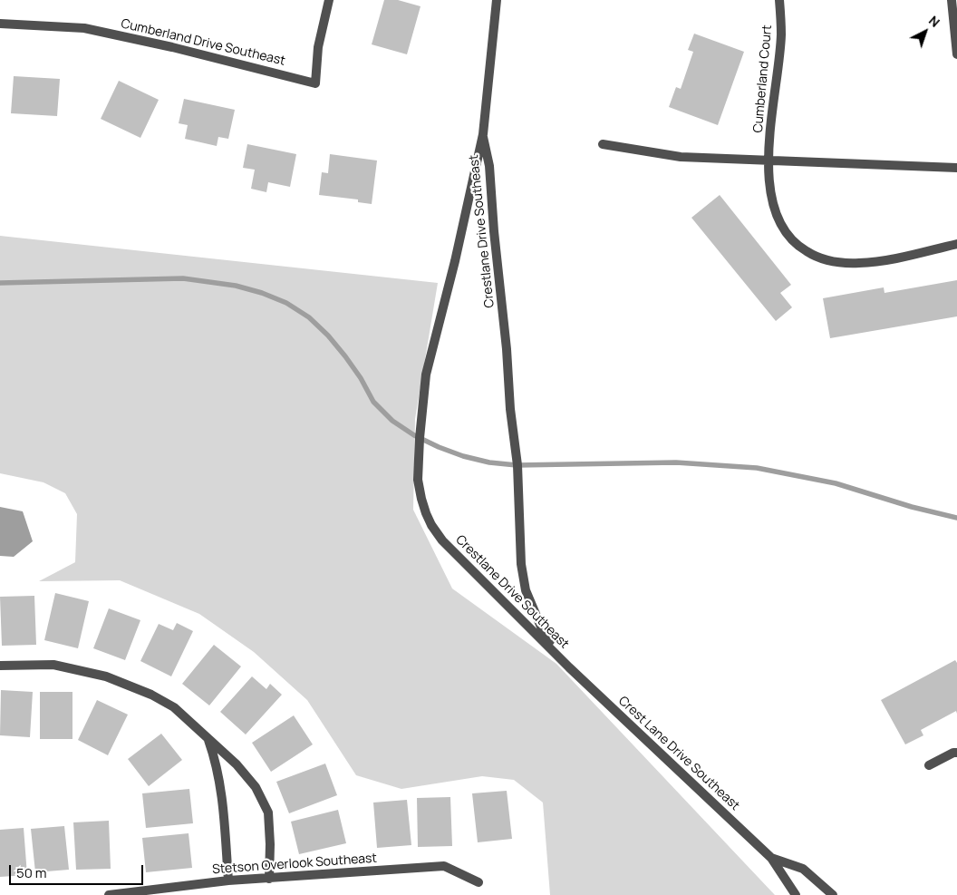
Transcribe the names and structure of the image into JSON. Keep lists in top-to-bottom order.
{
  "streets": {
    "street": [
      "Cumberland Drive Southeast",
      "Cumberland Court",
      "Crestlane Drive Southeast",
      "Crest Lane Drive Southeast",
      "Stetson Overlook Southeast"
    ]
  },
  "crossings": [
    ["Crestlane Drive Southeast", "Crest Lane Drive Southeast"]
  ],
  "scale_bar": "50 m",
  "north": "top right"
}
